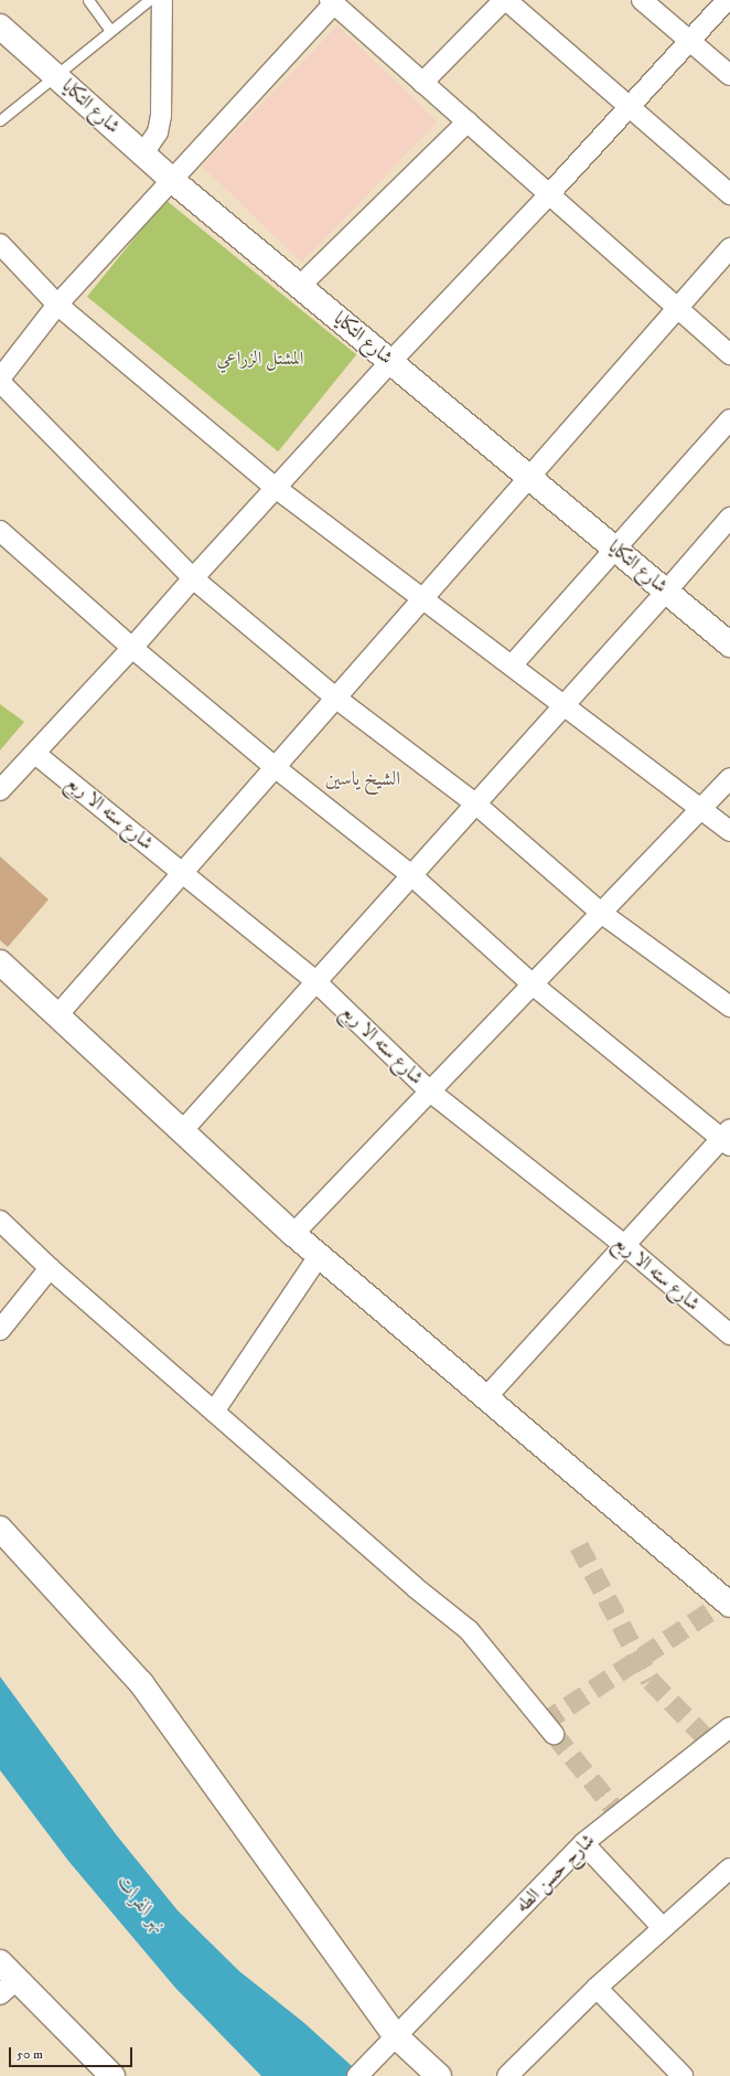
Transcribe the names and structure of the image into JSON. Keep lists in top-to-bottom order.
{
  "streets": {
    "street": ["شارع التكايا", "شارع سته الا ربع", "شارح حسن الطه"]
  },
  "districts": ["الشيخ ياسين"],
  "water": ["نهر الفرات"],
  "parks": ["المشتل الزراعي"],
  "scale_bar": "50 m"
}
